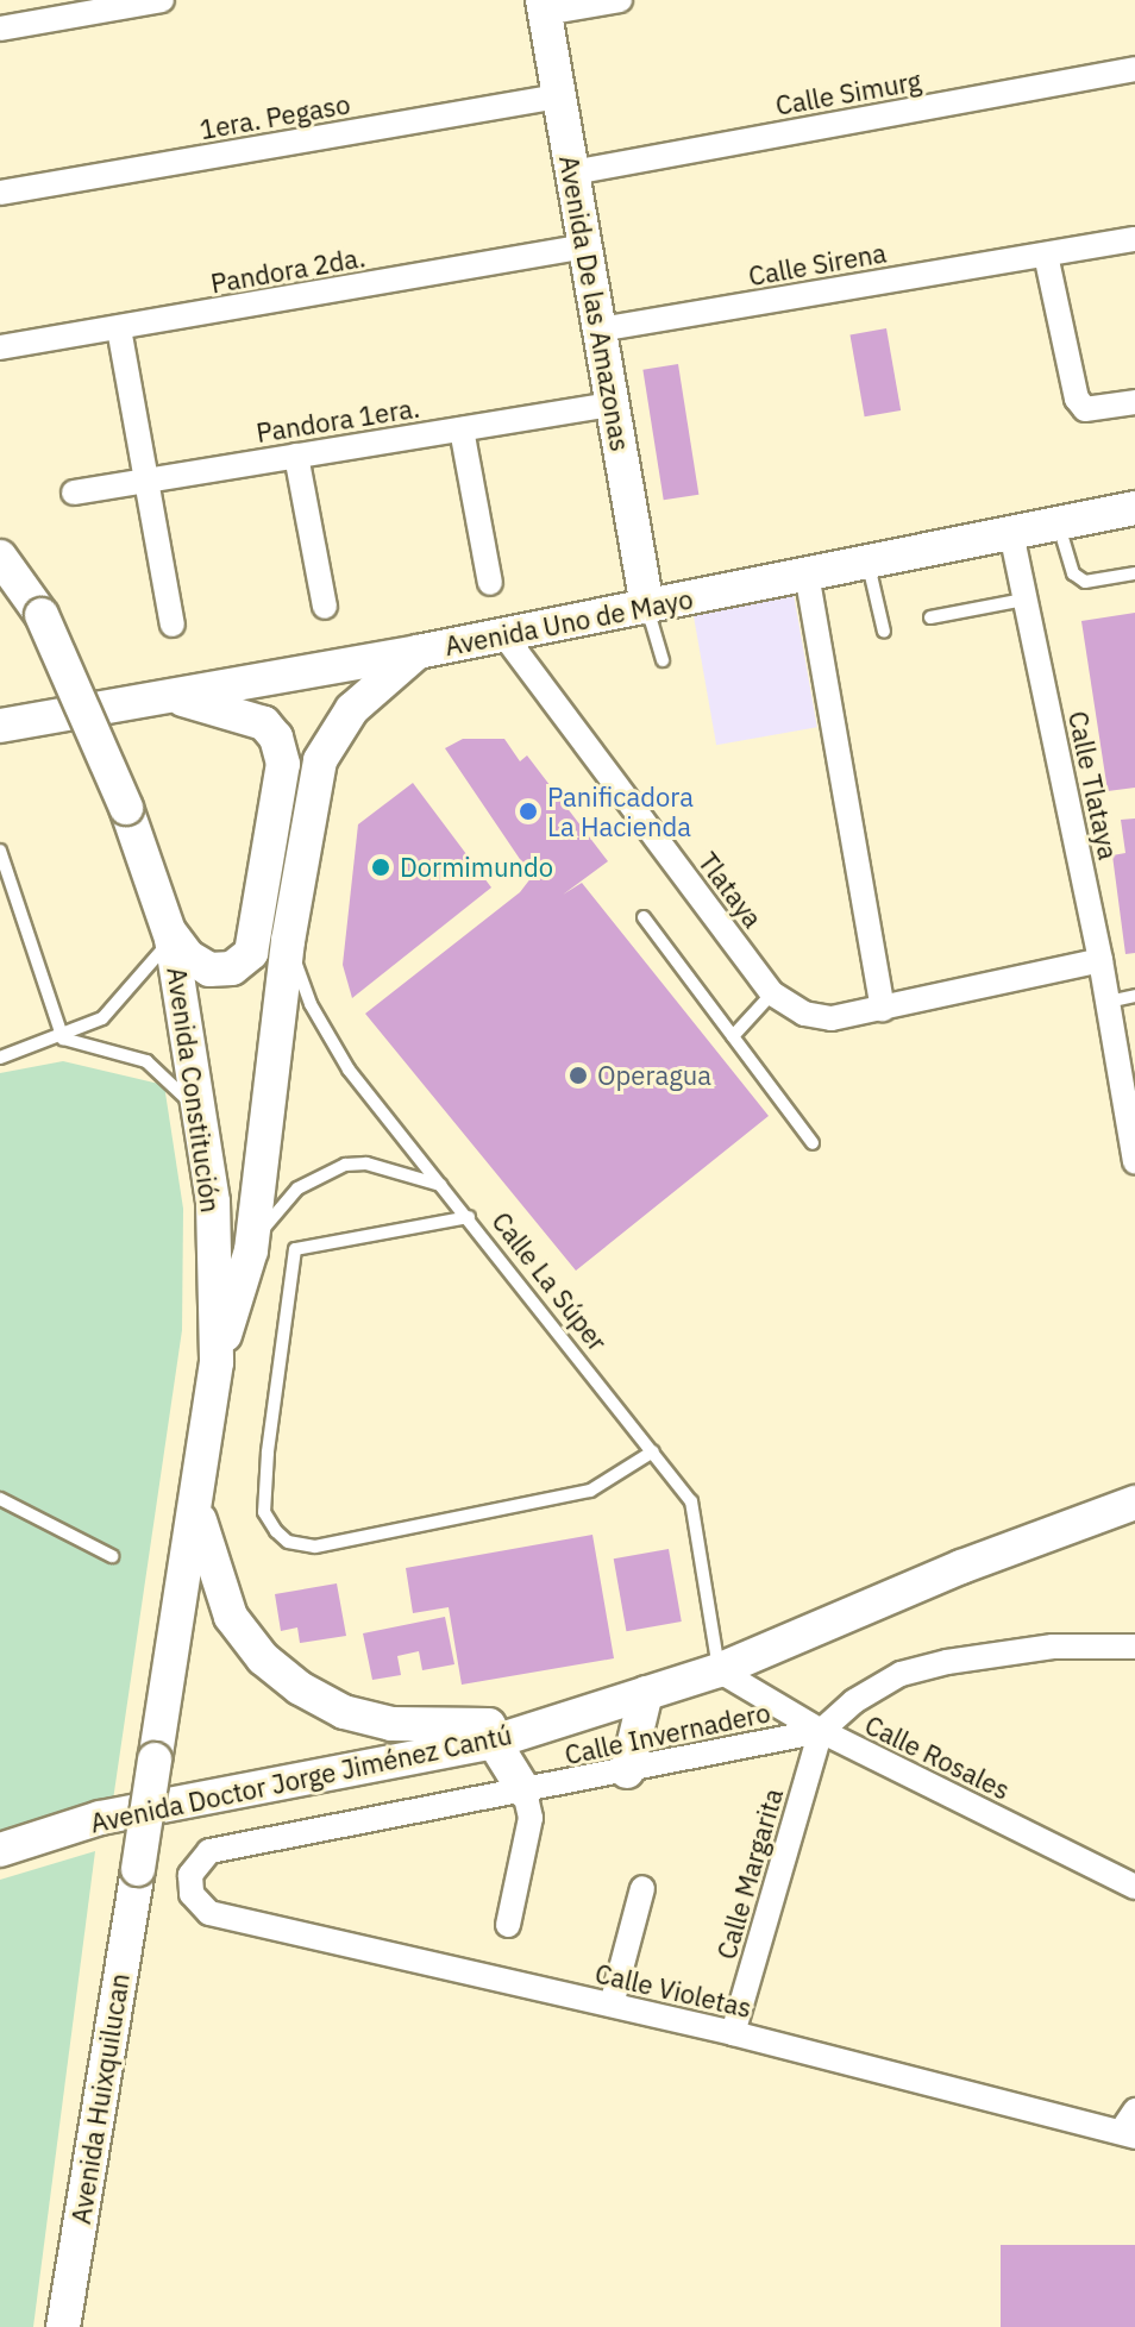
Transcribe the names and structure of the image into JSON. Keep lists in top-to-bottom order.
{
  "streets": {
    "main road": [
      "Avenida De las Amazonas",
      "Avenida Uno de Mayo",
      "Avenida Constitución",
      "Avenida Doctor Jorge Jiménez Cantú",
      "Avenida Huixquilucan"
    ],
    "street": [
      "Calle Simurg",
      "1era. Pegaso",
      "Calle Sirena",
      "Pandora 2da.",
      "Pandora 1era.",
      "Calle Tlataya",
      "Tlataya",
      "Calle Invernadero",
      "Calle Rosales",
      "Calle Margarita",
      "Calle Violetas"
    ],
    "lane": ["Calle La Súper"]
  },
  "crossings": [
    ["Calle Simurg", "Avenida De las Amazonas"],
    ["1era. Pegaso", "Avenida De las Amazonas"],
    ["Calle Sirena", "Avenida De las Amazonas"],
    ["Pandora 2da.", "Avenida De las Amazonas"],
    ["Avenida De las Amazonas", "Pandora 1era."],
    ["Avenida De las Amazonas", "Avenida Uno de Mayo"],
    ["Avenida Uno de Mayo", "Calle Tlataya"],
    ["Avenida Uno de Mayo", "Tlataya"],
    ["Calle Tlataya", "Tlataya"],
    ["Avenida Constitución", "Avenida Huixquilucan"],
    ["Calle La Súper", "Calle Rosales"],
    ["Calle La Súper", "Avenida Doctor Jorge Jiménez Cantú"],
    ["Calle Invernadero", "Calle Rosales"],
    ["Calle Invernadero", "Calle Margarita"],
    ["Calle Invernadero", "Calle Violetas"],
    ["Calle Rosales", "Avenida Doctor Jorge Jiménez Cantú"],
    ["Calle Rosales", "Calle Margarita"],
    ["Calle Margarita", "Calle Violetas"]
  ],
  "places": ["Panificadora La Hacienda", "Dormimundo", "Operagua"]
}
